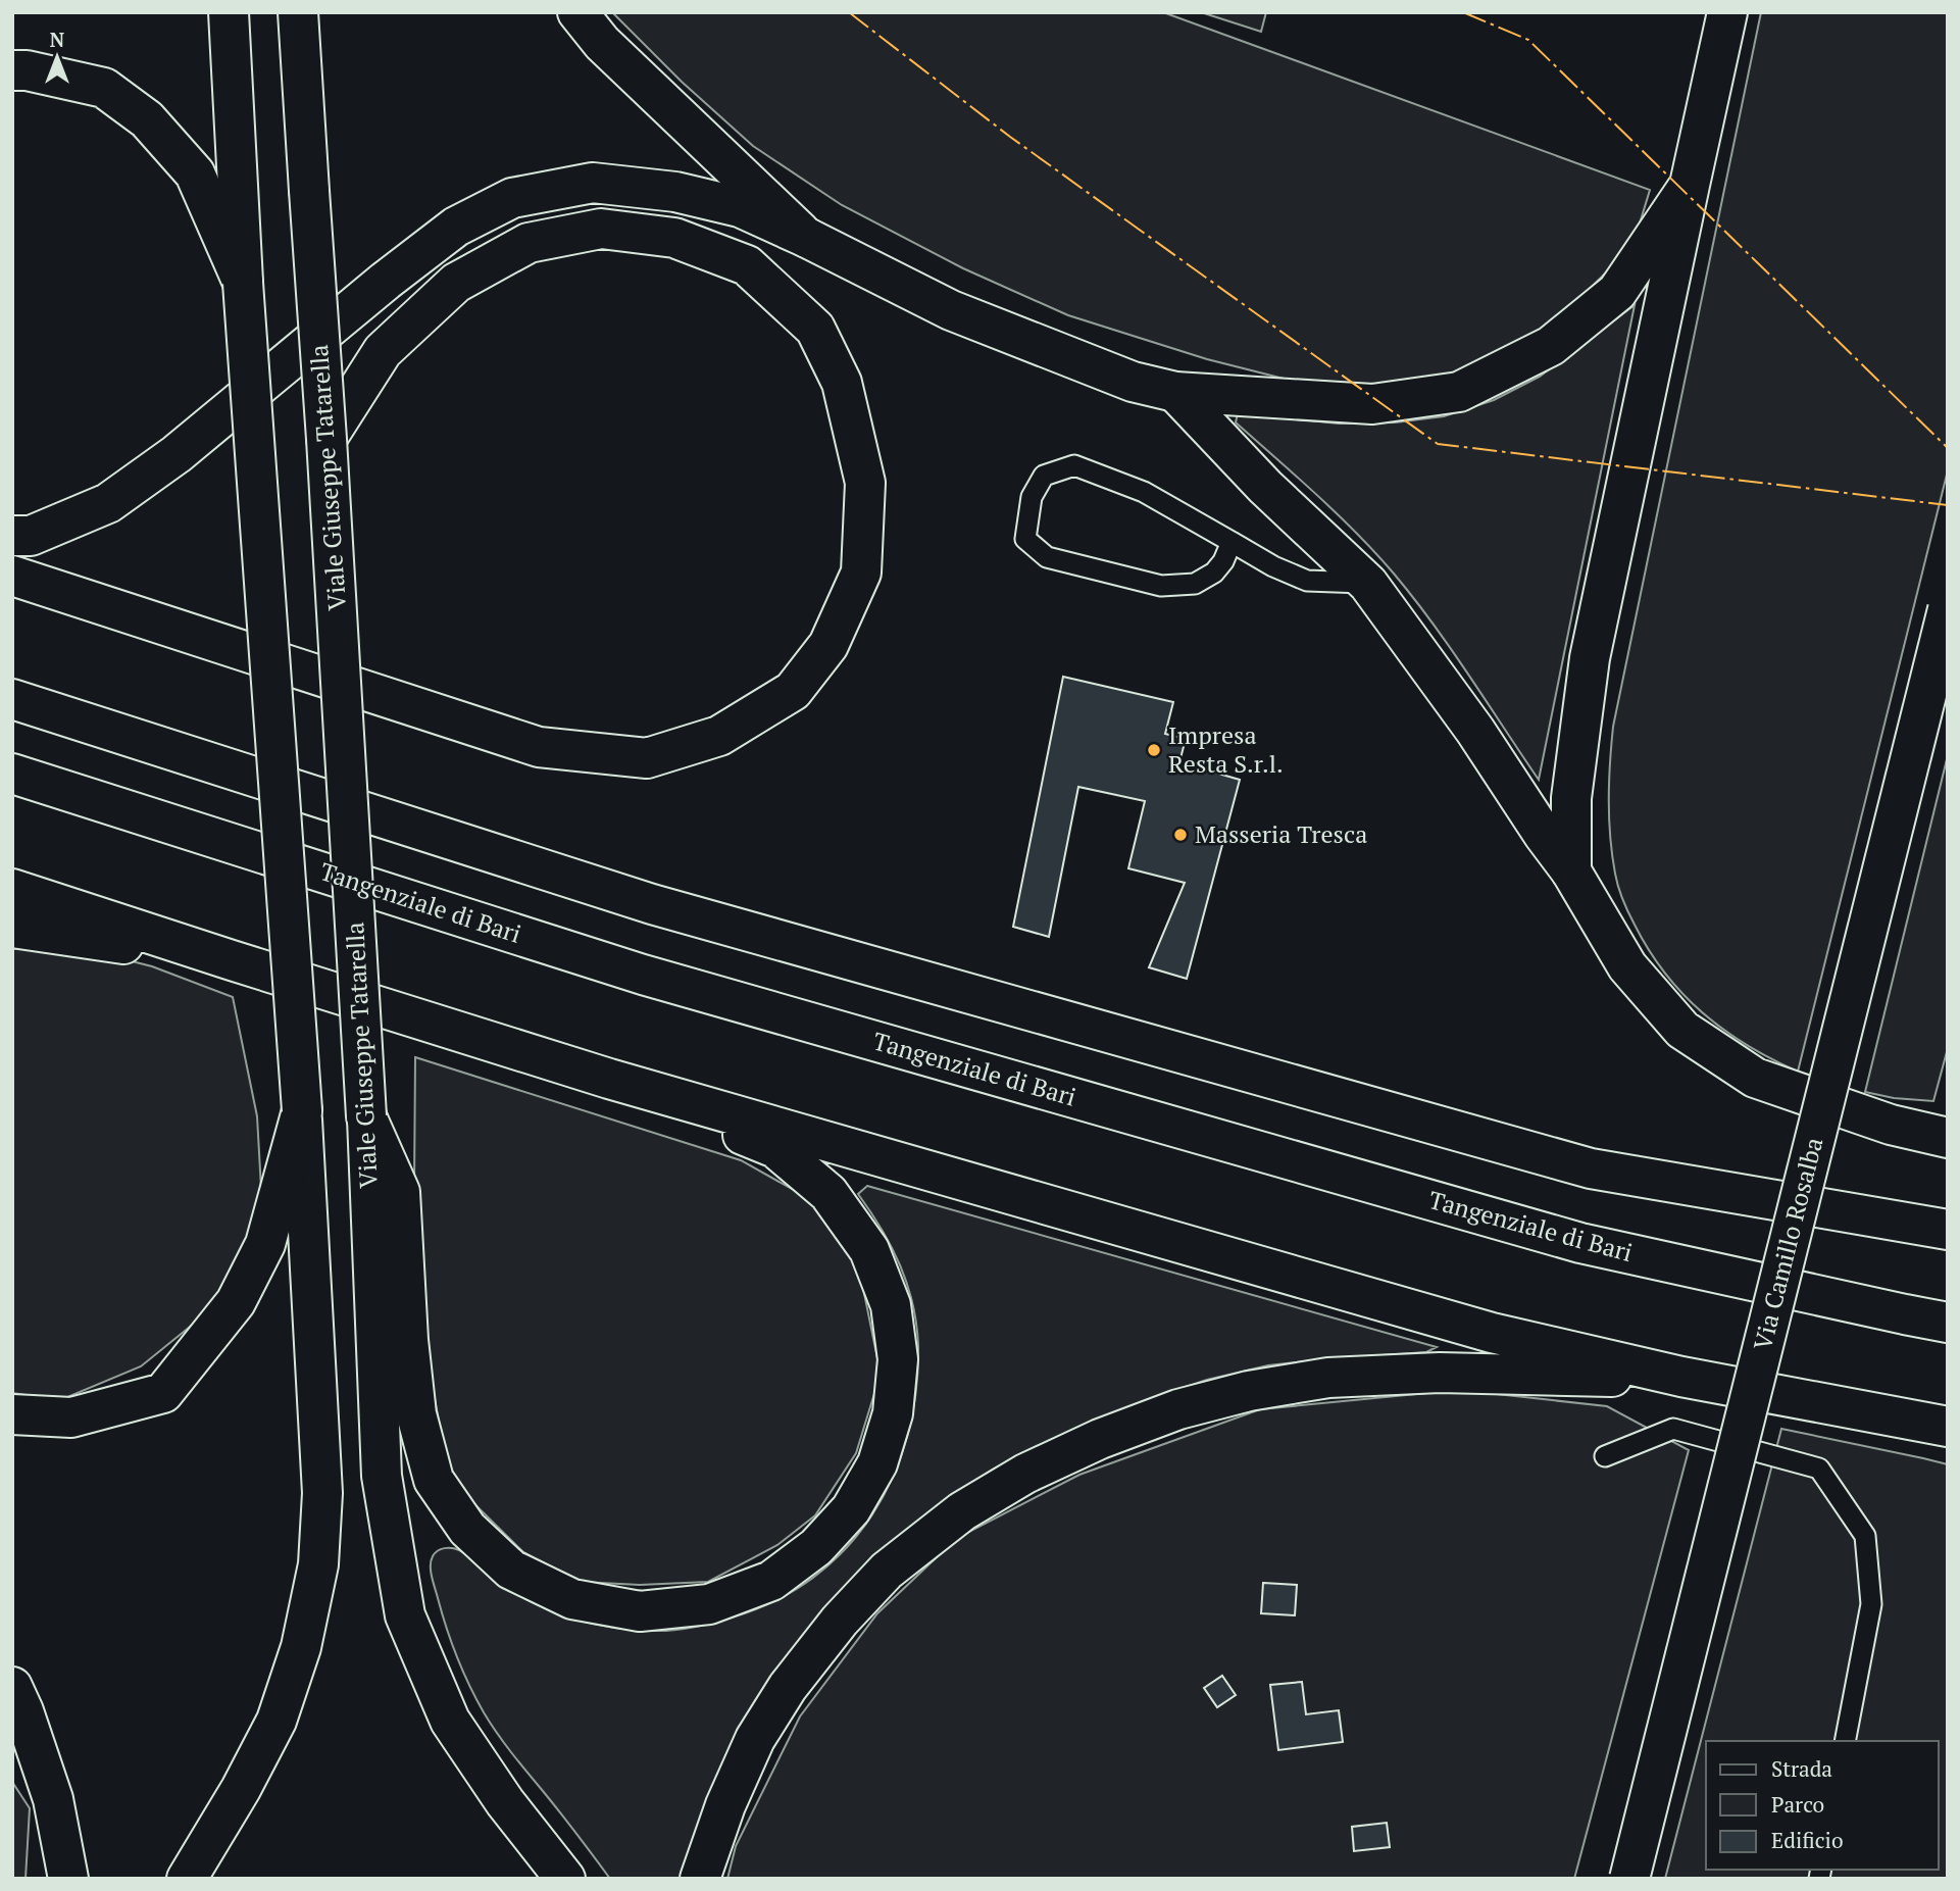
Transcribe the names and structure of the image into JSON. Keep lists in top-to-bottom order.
{
  "streets": {
    "main road": ["Viale Giuseppe Tatarella", "Tangenziale di Bari", "Via Camillo Rosalba"]
  },
  "places": ["Impresa Resta S.r.l.", "Masseria Tresca"],
  "legend": ["Strada", "Parco", "Edificio"],
  "north": "top"
}
